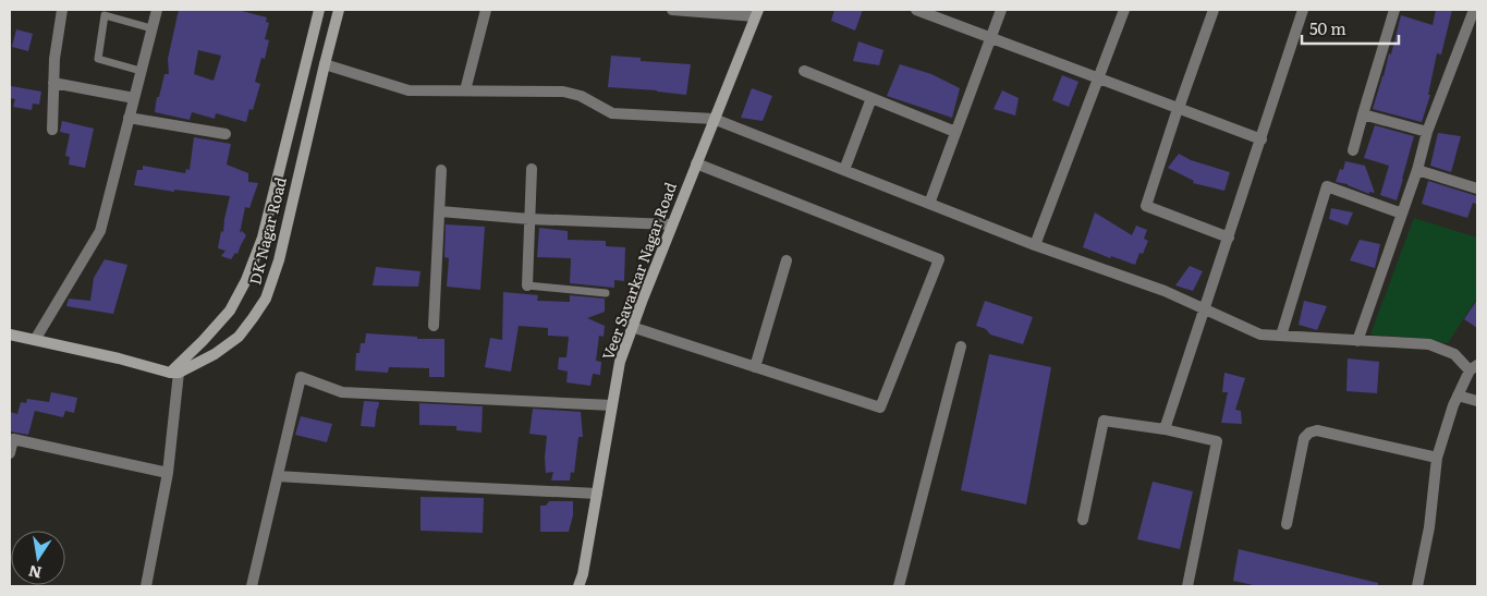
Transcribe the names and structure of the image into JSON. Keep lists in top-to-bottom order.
{
  "streets": {
    "main road": ["DK Nagar Road", "Veer Savarkar Nagar Road"]
  },
  "scale_bar": "50 m",
  "north": "bottom"
}
